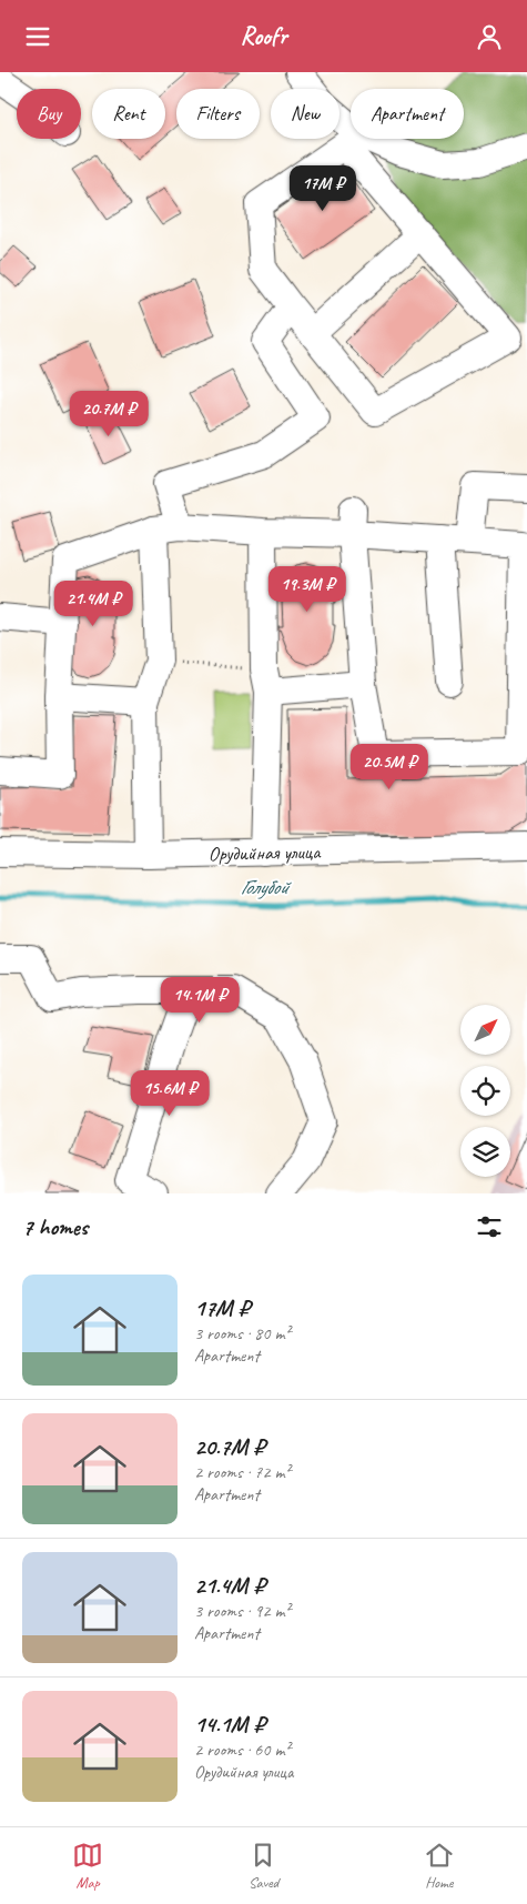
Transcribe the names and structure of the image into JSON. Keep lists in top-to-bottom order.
{
  "streets": {
    "street": ["Орудийная улица"]
  },
  "water": ["Голубой"],
  "north": "top right",
  "page": {
    "header": "Roofr",
    "chip": [
      "Buy",
      "Rent",
      "Filters",
      "New",
      "Apartment"
    ],
    "price": [
      "17M ₽",
      "20.7M ₽",
      "19.3M ₽",
      "21.4M ₽",
      "20.5M ₽",
      "14.1M ₽",
      "15.6M ₽"
    ],
    "heading": "7 homes",
    "list": [
      {
        "name": "17M ₽",
        "note": "3 rooms · 80 m² · Apartment"
      },
      {
        "name": "20.7M ₽",
        "note": "2 rooms · 72 m² · Apartment"
      },
      {
        "name": "21.4M ₽",
        "note": "3 rooms · 92 m² · Apartment"
      },
      {
        "name": "14.1M ₽",
        "note": "2 rooms · 60 m² · Орудийная улица"
      }
    ],
    "tabs": ["Map", "Saved", "Home"]
  }
}
